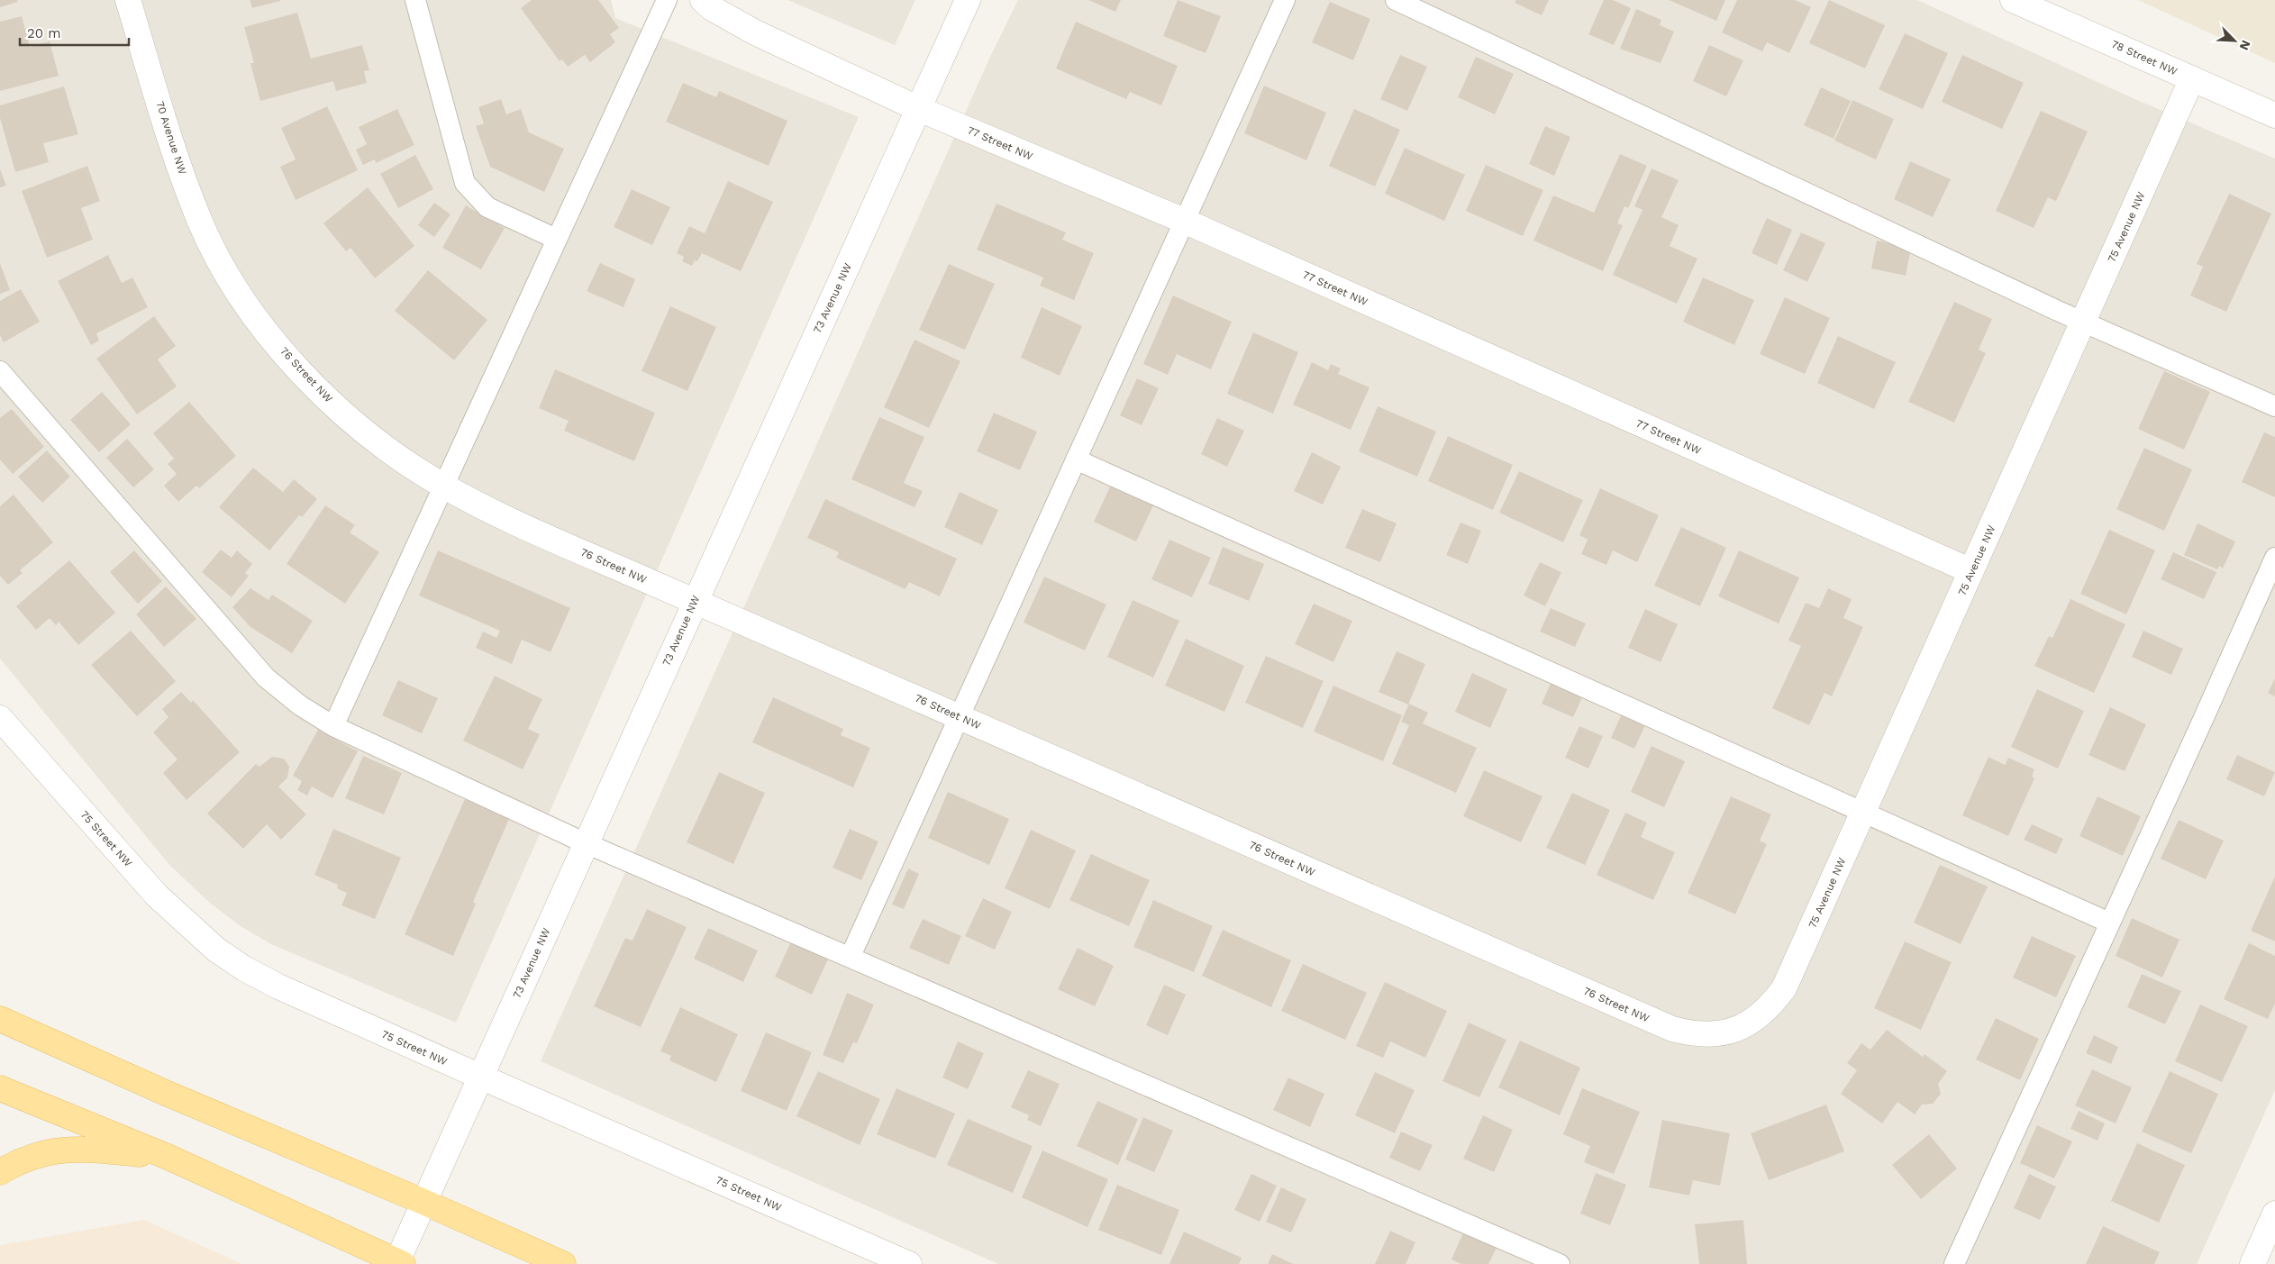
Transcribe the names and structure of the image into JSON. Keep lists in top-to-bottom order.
{
  "streets": {
    "street": [
      "78 Street NW",
      "70 Avenue NW",
      "77 Street NW",
      "75 Avenue NW",
      "73 Avenue NW",
      "76 Street NW",
      "75 Street NW"
    ]
  },
  "crossings": [
    ["78 Street NW", "75 Avenue NW"],
    ["70 Avenue NW", "76 Street NW"],
    ["77 Street NW", "75 Avenue NW"],
    ["77 Street NW", "73 Avenue NW"],
    ["75 Avenue NW", "76 Street NW"],
    ["73 Avenue NW", "76 Street NW"],
    ["73 Avenue NW", "75 Street NW"]
  ],
  "scale_bar": "20 m",
  "north": "bottom right"
}
